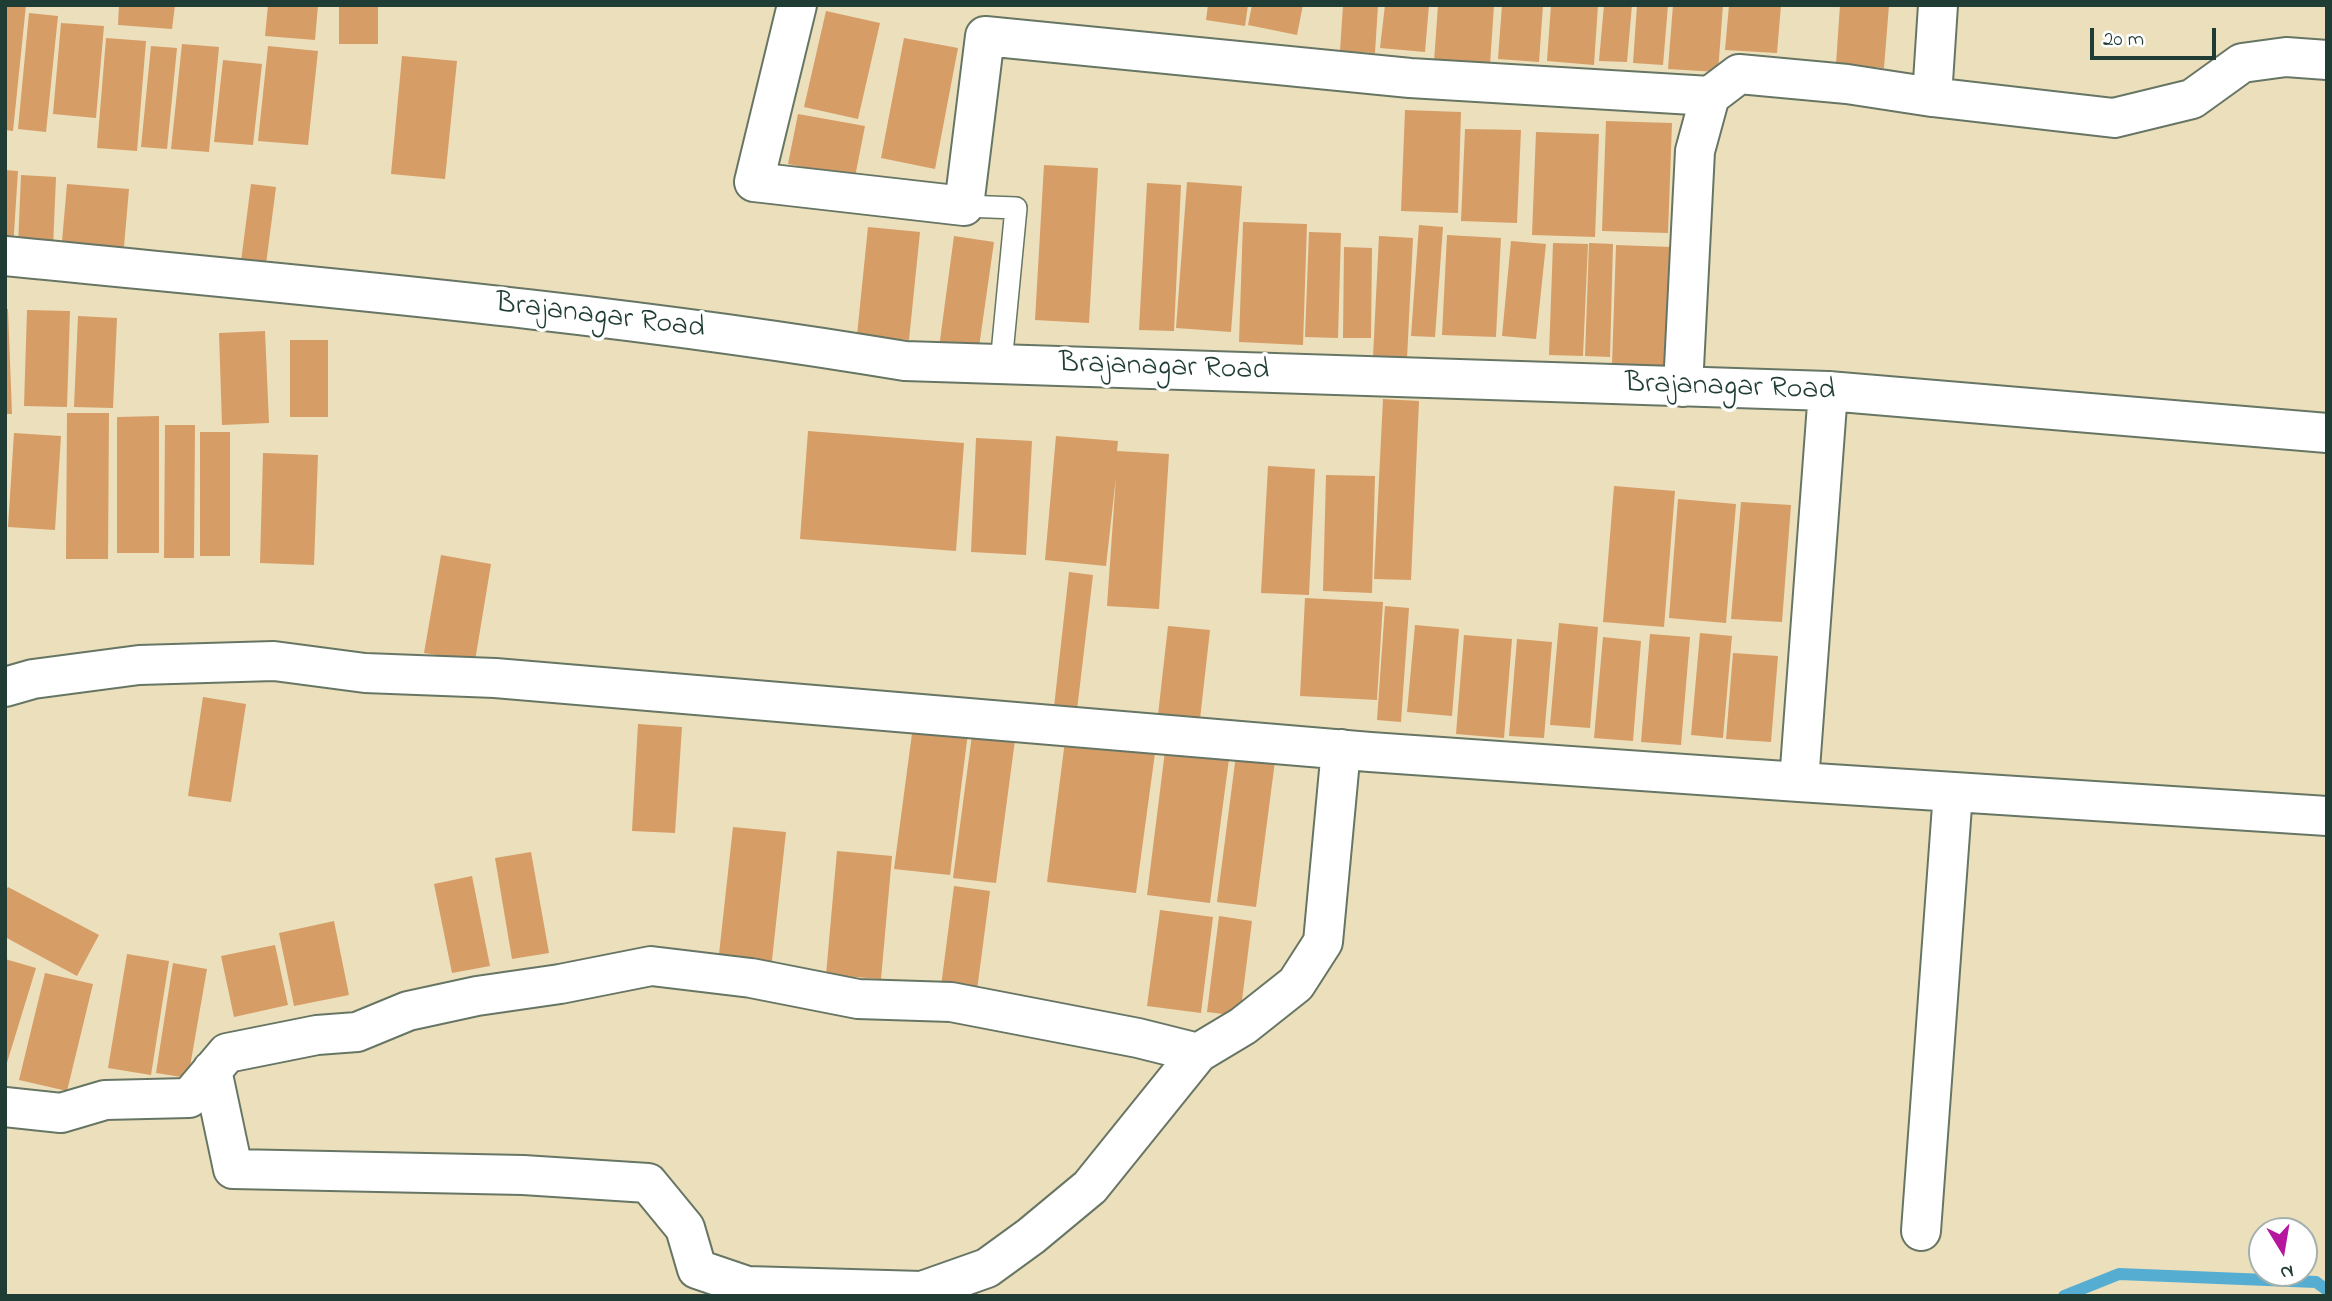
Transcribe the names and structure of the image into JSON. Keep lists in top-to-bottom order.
{
  "streets": {
    "street": ["Brajanagar Road"]
  },
  "scale_bar": "20 m",
  "north": "bottom"
}
